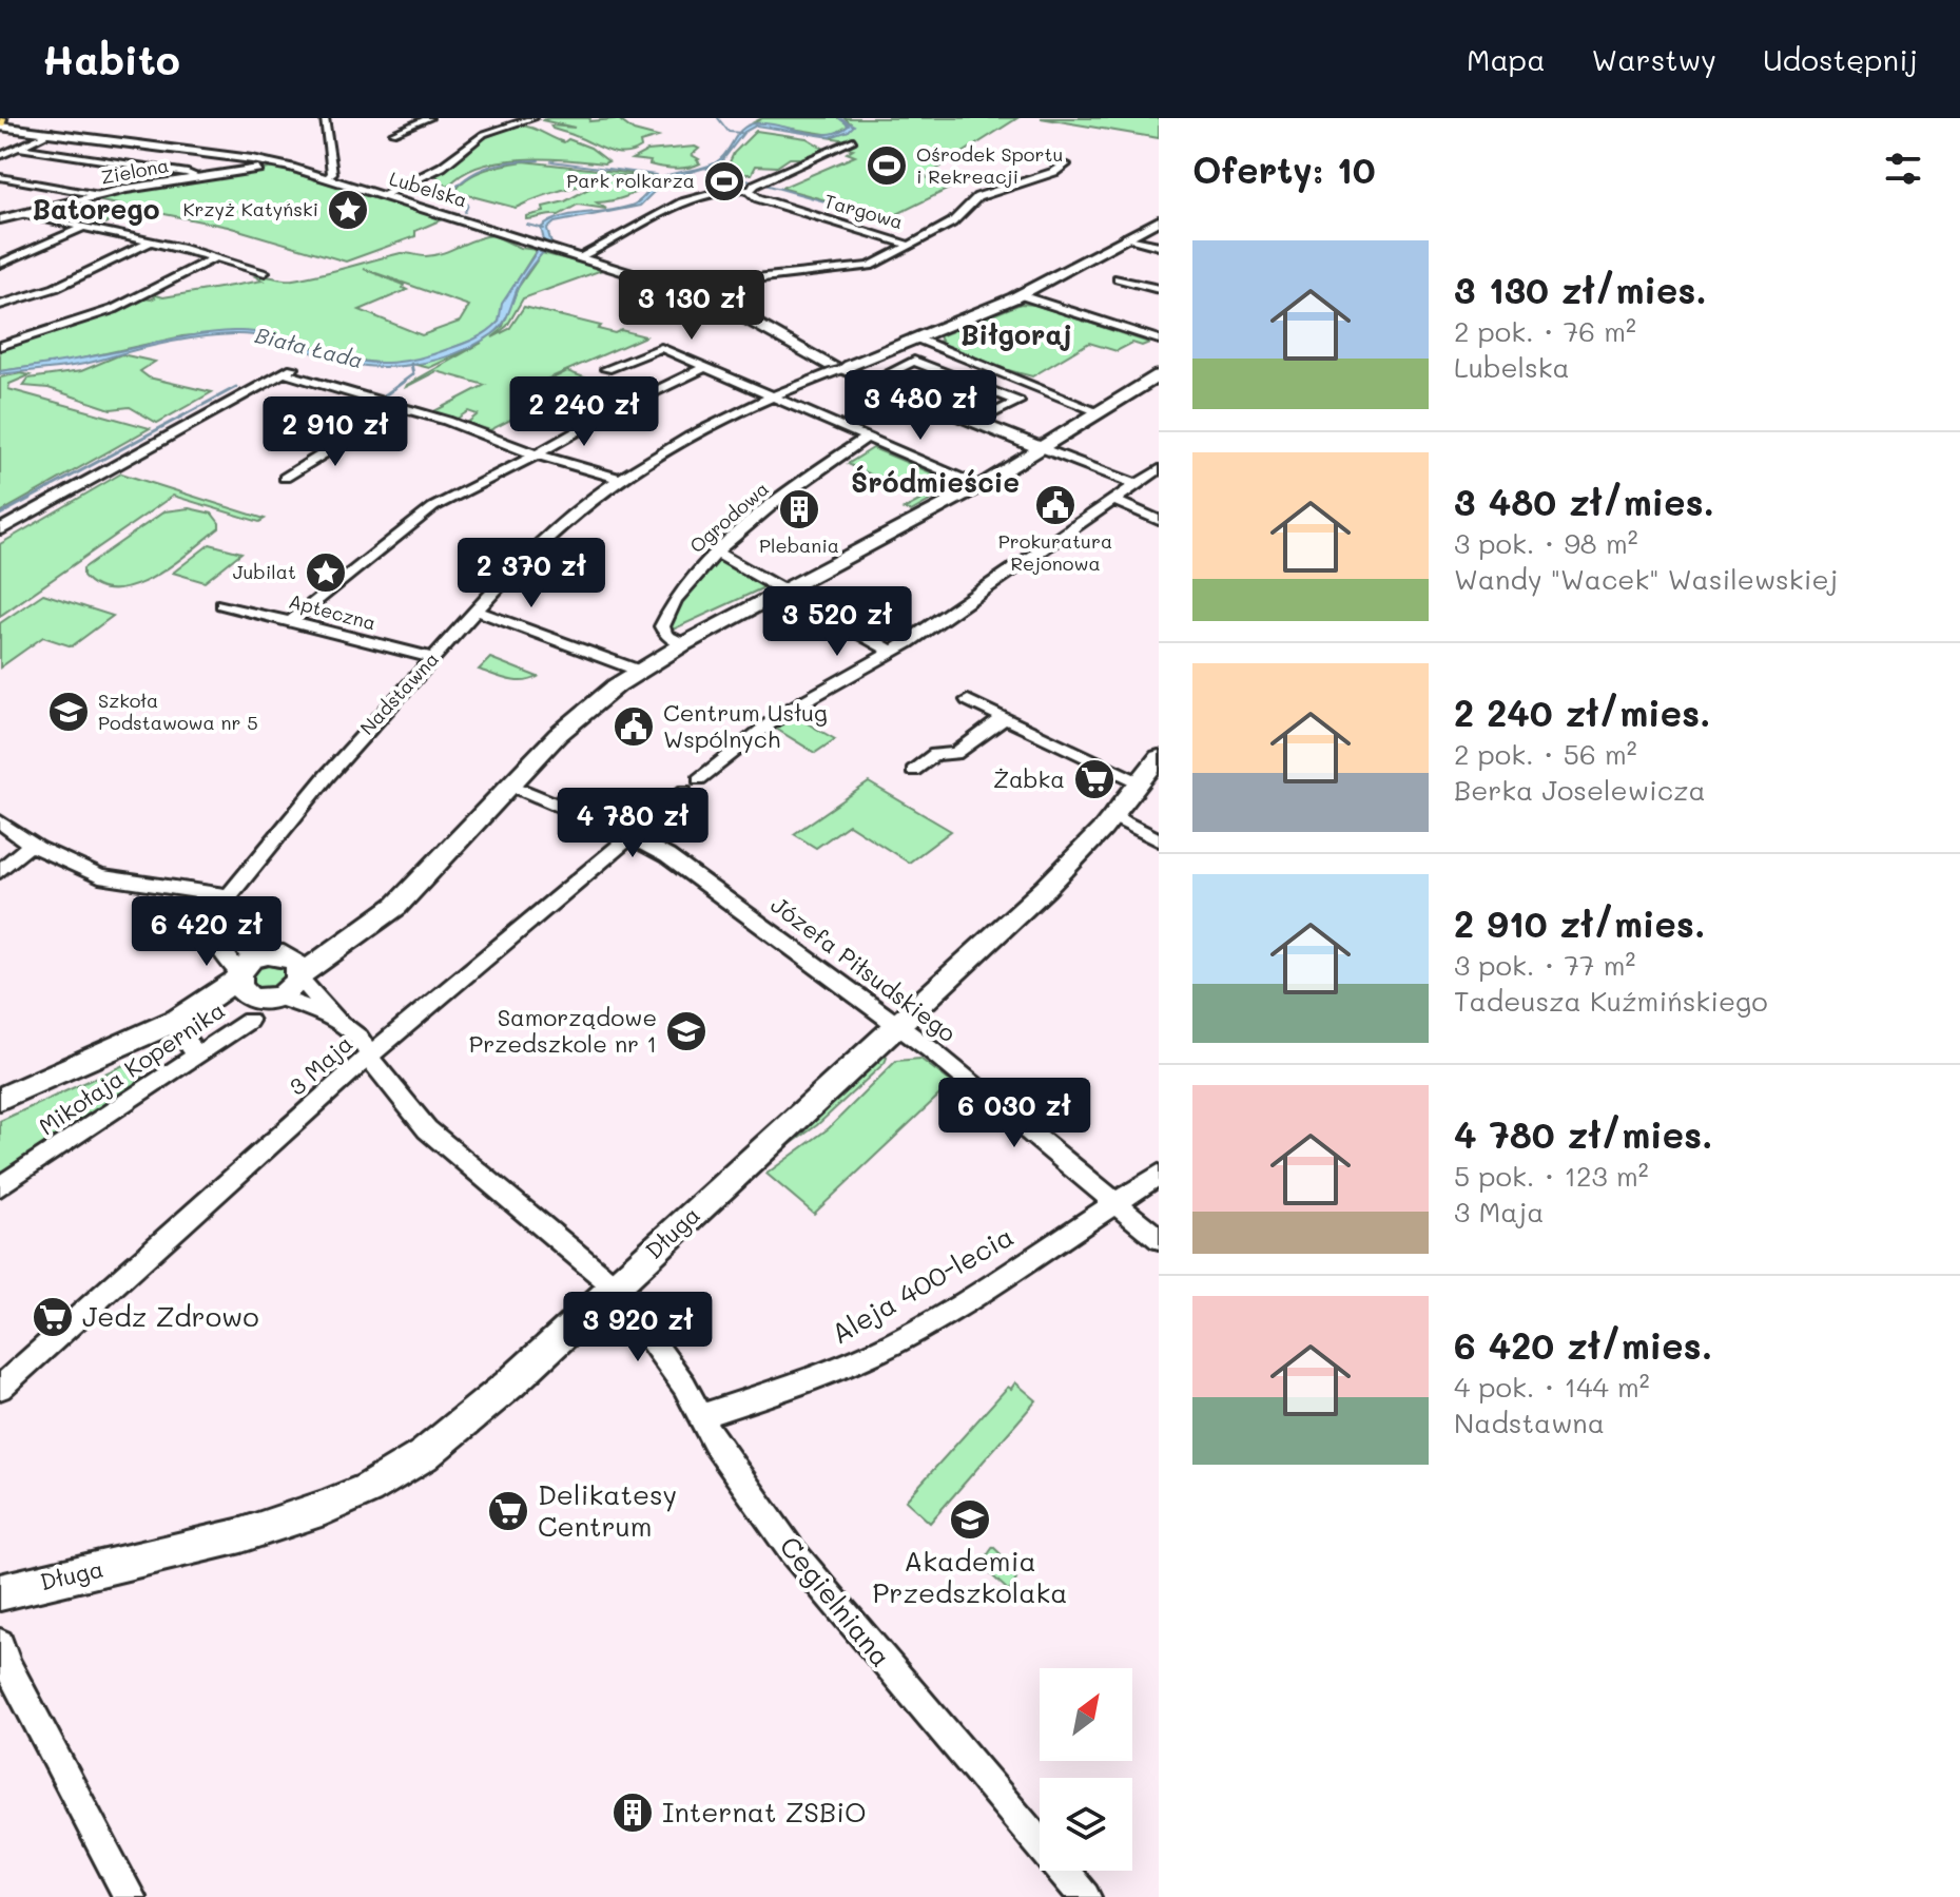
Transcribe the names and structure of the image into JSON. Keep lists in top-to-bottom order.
{
  "streets": {
    "street": [
      "Zielona",
      "Lubelska",
      "Targowa",
      "Ogrodowa",
      "Apteczna",
      "Nadstawna",
      "Józefa Piłsudskiego",
      "3 Maja",
      "Mikołaja Kopernika",
      "Długa",
      "Aleja 400-lecia",
      "Cegielniana"
    ]
  },
  "crossings": [
    ["Zielona", "Lubelska"],
    ["Lubelska", "Targowa"],
    ["Lubelska", "Nadstawna"],
    ["Apteczna", "Nadstawna"],
    ["Nadstawna", "Mikołaja Kopernika"],
    ["Józefa Piłsudskiego", "3 Maja"],
    ["Józefa Piłsudskiego", "Długa"],
    ["Józefa Piłsudskiego", "Aleja 400-lecia"],
    ["3 Maja", "Cegielniana"],
    ["Długa", "Cegielniana"],
    ["Aleja 400-lecia", "Cegielniana"]
  ],
  "districts": ["Batorego", "Biłgoraj", "Śródmieście"],
  "water": ["Biała Łada"],
  "places": {
    "sports": ["Ośrodek Sportu i Rekreacji", "Park rolkarza"],
    "place": ["Krzyż Katyński", "Jubilat"],
    "public building": ["Prokuratura Rejonowa", "Centrum Usług Wspólnych"],
    "building": ["Plebania", "Internat ZSBiO"],
    "school or university": ["Szkoła Podstawowa nr 5", "Samorządowe Przedszkole nr 1", "Akademia Przedszkolaka"],
    "supermarket": ["Żabka", "Jedz Zdrowo", "Delikatesy Centrum"]
  },
  "north": "top right",
  "page": {
    "header": "Habito",
    "nav": ["Mapa", "Warstwy", "Udostępnij"],
    "heading": "Oferty: 10",
    "list": [
      {
        "name": "3 130 zł/mies.",
        "note": "2 pok. · 76 m² · Lubelska"
      },
      {
        "name": "3 480 zł/mies.",
        "note": "3 pok. · 98 m² · Wandy \"Wacek\" Wasilewskiej"
      },
      {
        "name": "2 240 zł/mies.",
        "note": "2 pok. · 56 m² · Berka Joselewicza"
      },
      {
        "name": "2 910 zł/mies.",
        "note": "3 pok. · 77 m² · Tadeusza Kuźmińskiego"
      },
      {
        "name": "4 780 zł/mies.",
        "note": "5 pok. · 123 m² · 3 Maja"
      },
      {
        "name": "6 420 zł/mies.",
        "note": "4 pok. · 144 m² · Nadstawna"
      }
    ],
    "price": [
      "3 130 zł",
      "3 480 zł",
      "2 240 zł",
      "2 910 zł",
      "2 370 zł",
      "3 520 zł",
      "4 780 zł",
      "6 420 zł",
      "6 030 zł",
      "3 920 zł"
    ]
  }
}
